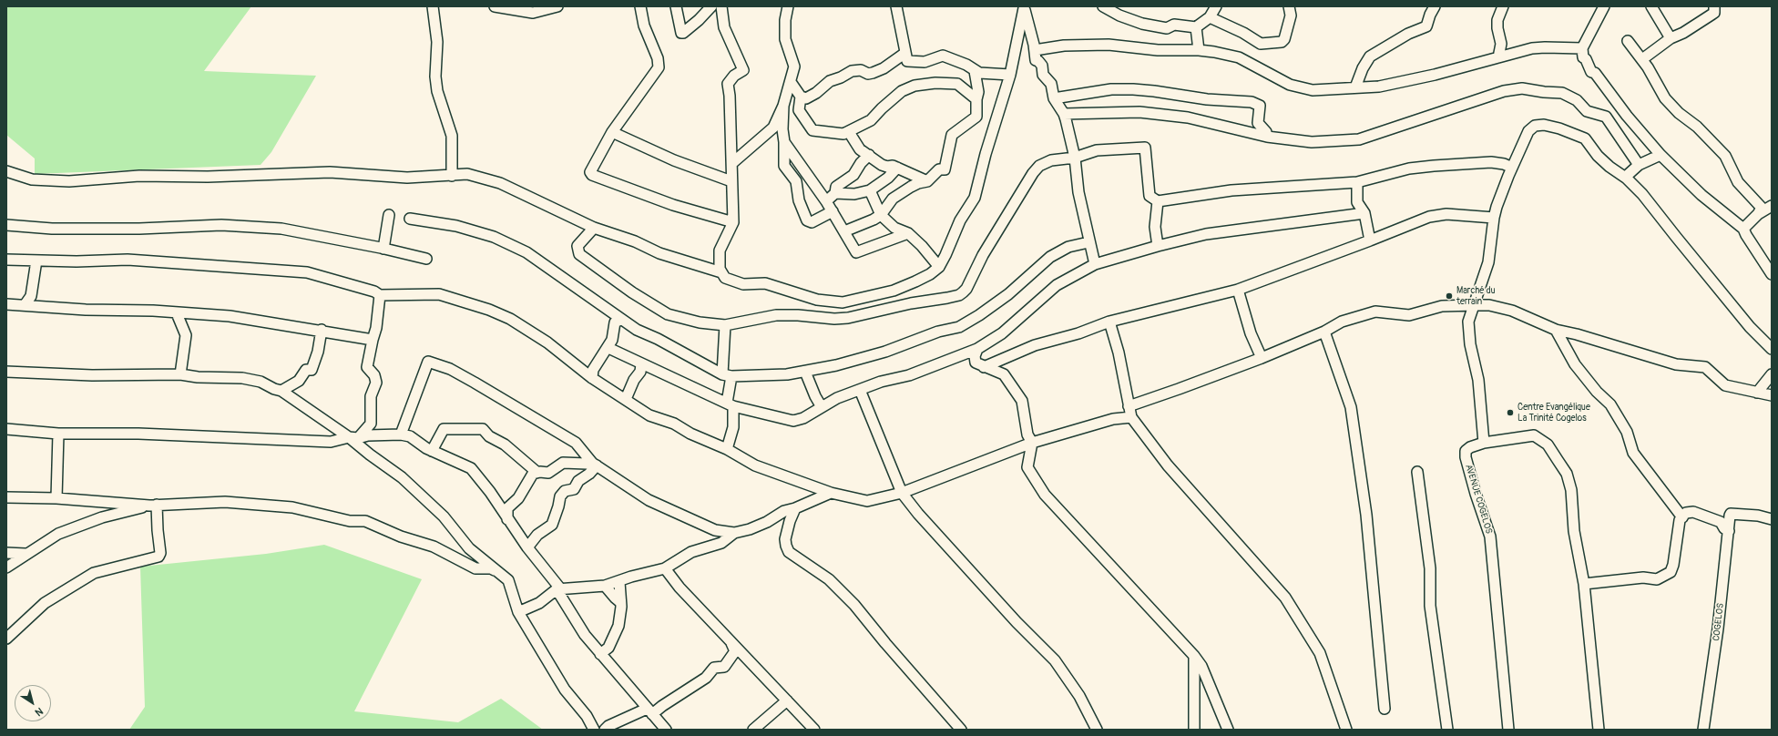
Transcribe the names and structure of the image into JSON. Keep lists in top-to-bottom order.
{
  "streets": {
    "street": ["AVENUE COGELOS", "COGELOS"]
  },
  "places": ["Marché du terrain", "Centre Evangélique La Trinité Cogelos"],
  "north": "bottom right"
}
